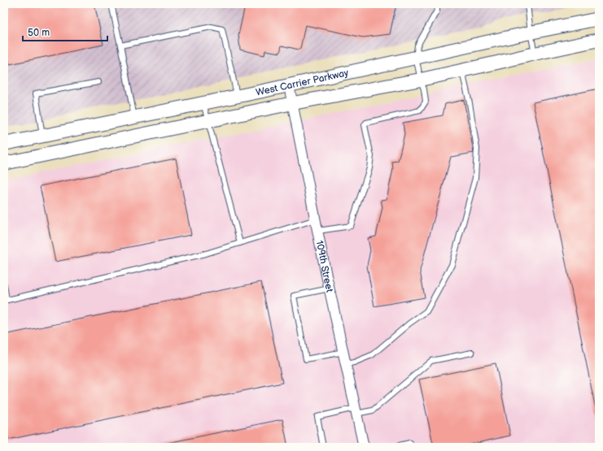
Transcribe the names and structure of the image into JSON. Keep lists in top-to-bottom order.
{
  "streets": {
    "main road": ["West Carrier Parkway"],
    "street": ["109th Street"]
  },
  "crossings": [
    ["West Carrier Parkway", "109th Street"]
  ],
  "scale_bar": "50 m"
}
